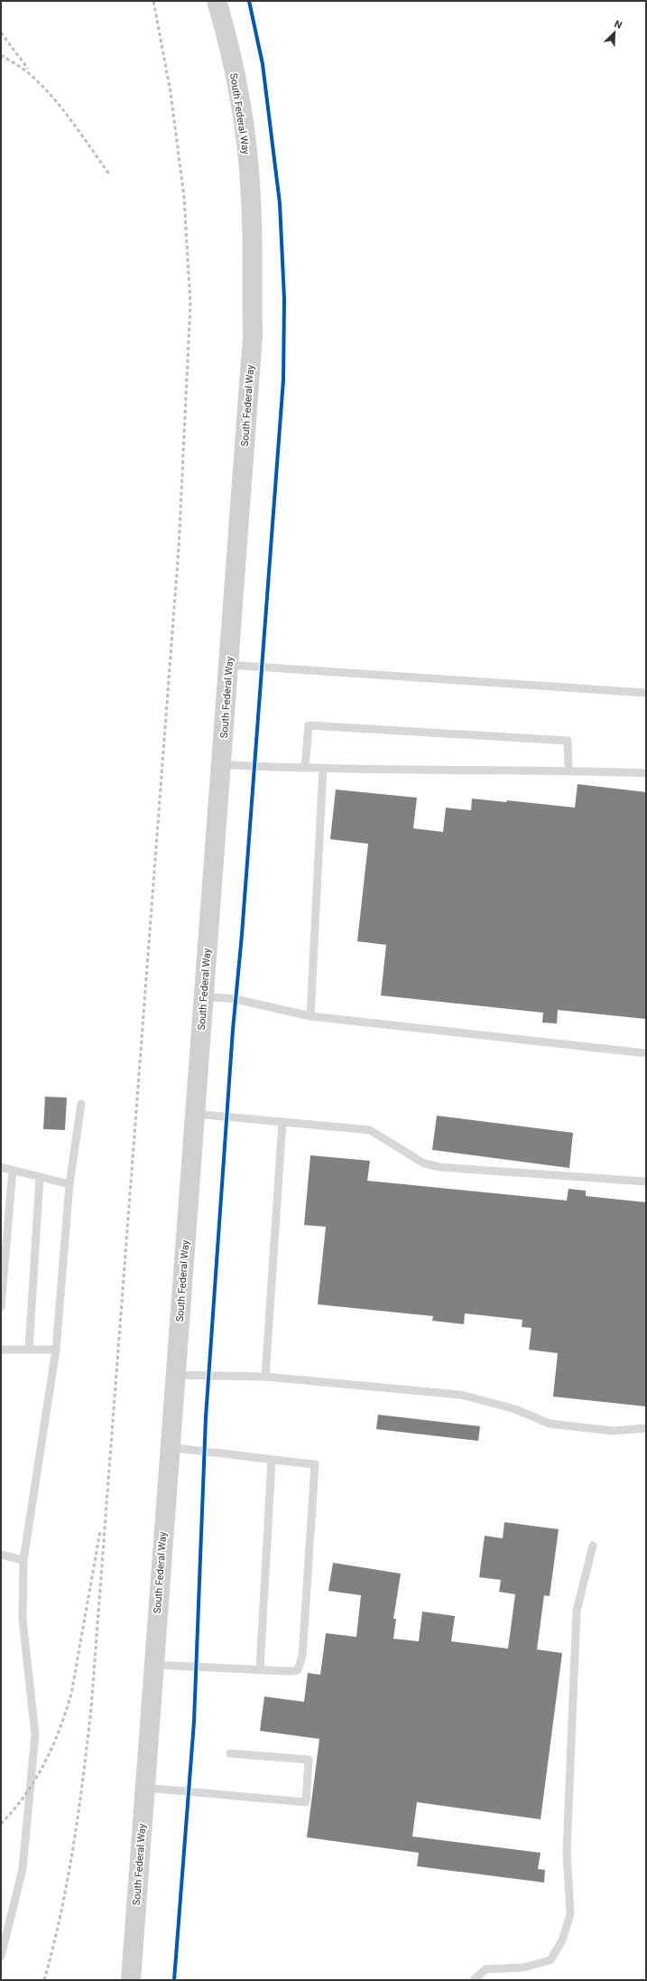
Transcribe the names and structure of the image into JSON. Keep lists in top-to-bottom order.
{
  "streets": {
    "main road": ["South Federal Way"]
  },
  "north": "top right"
}
